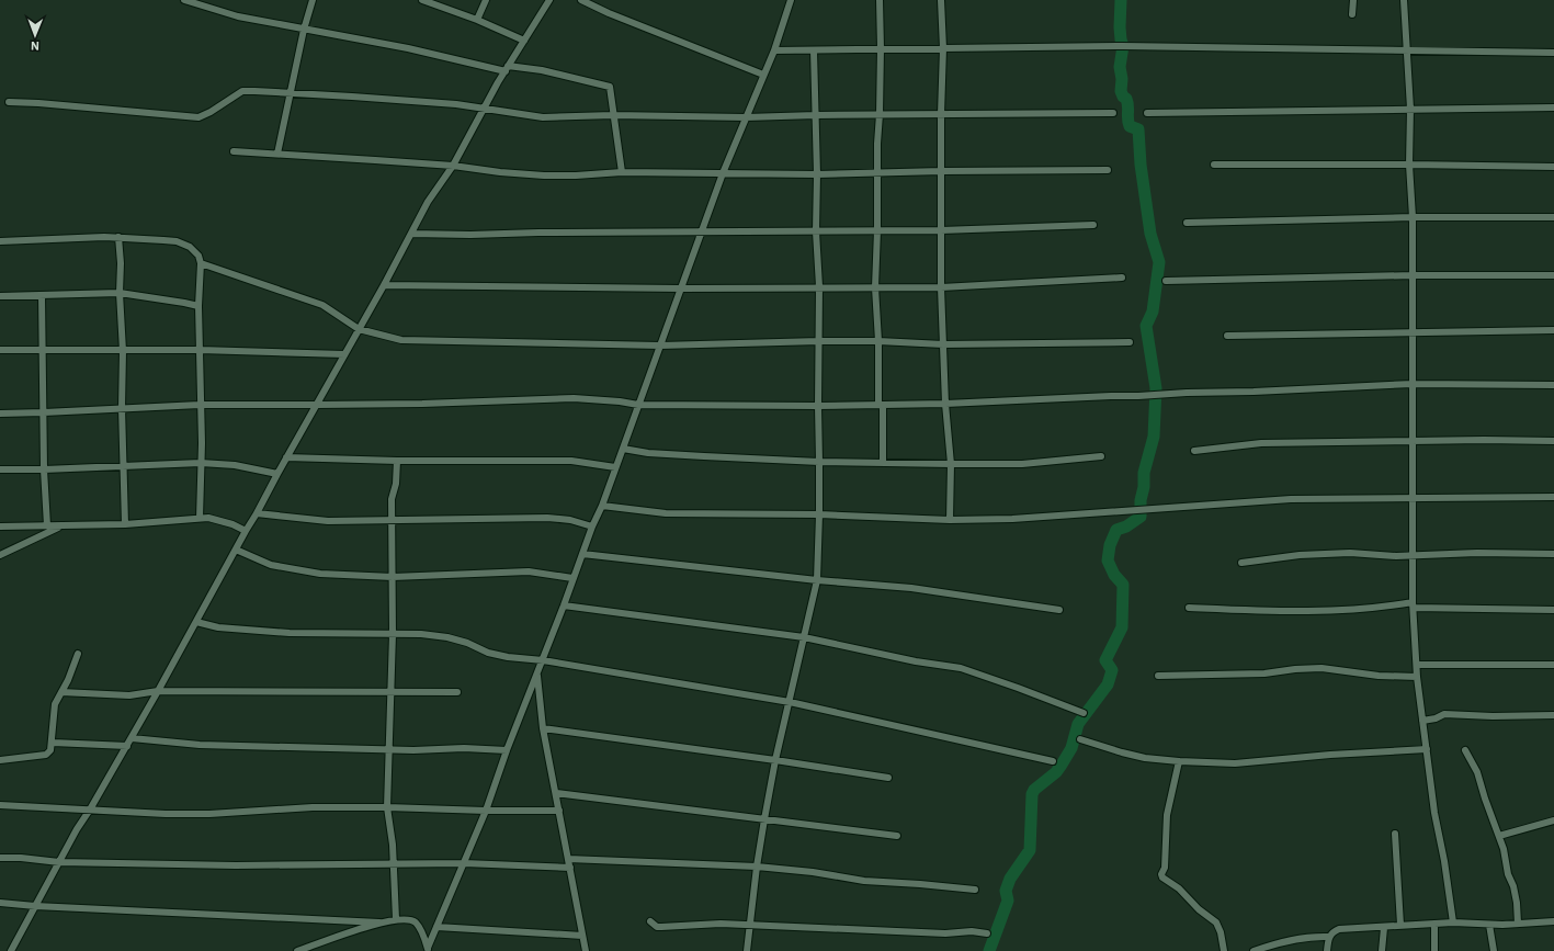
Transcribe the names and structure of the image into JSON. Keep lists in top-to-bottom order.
{
  "north": "bottom"
}
